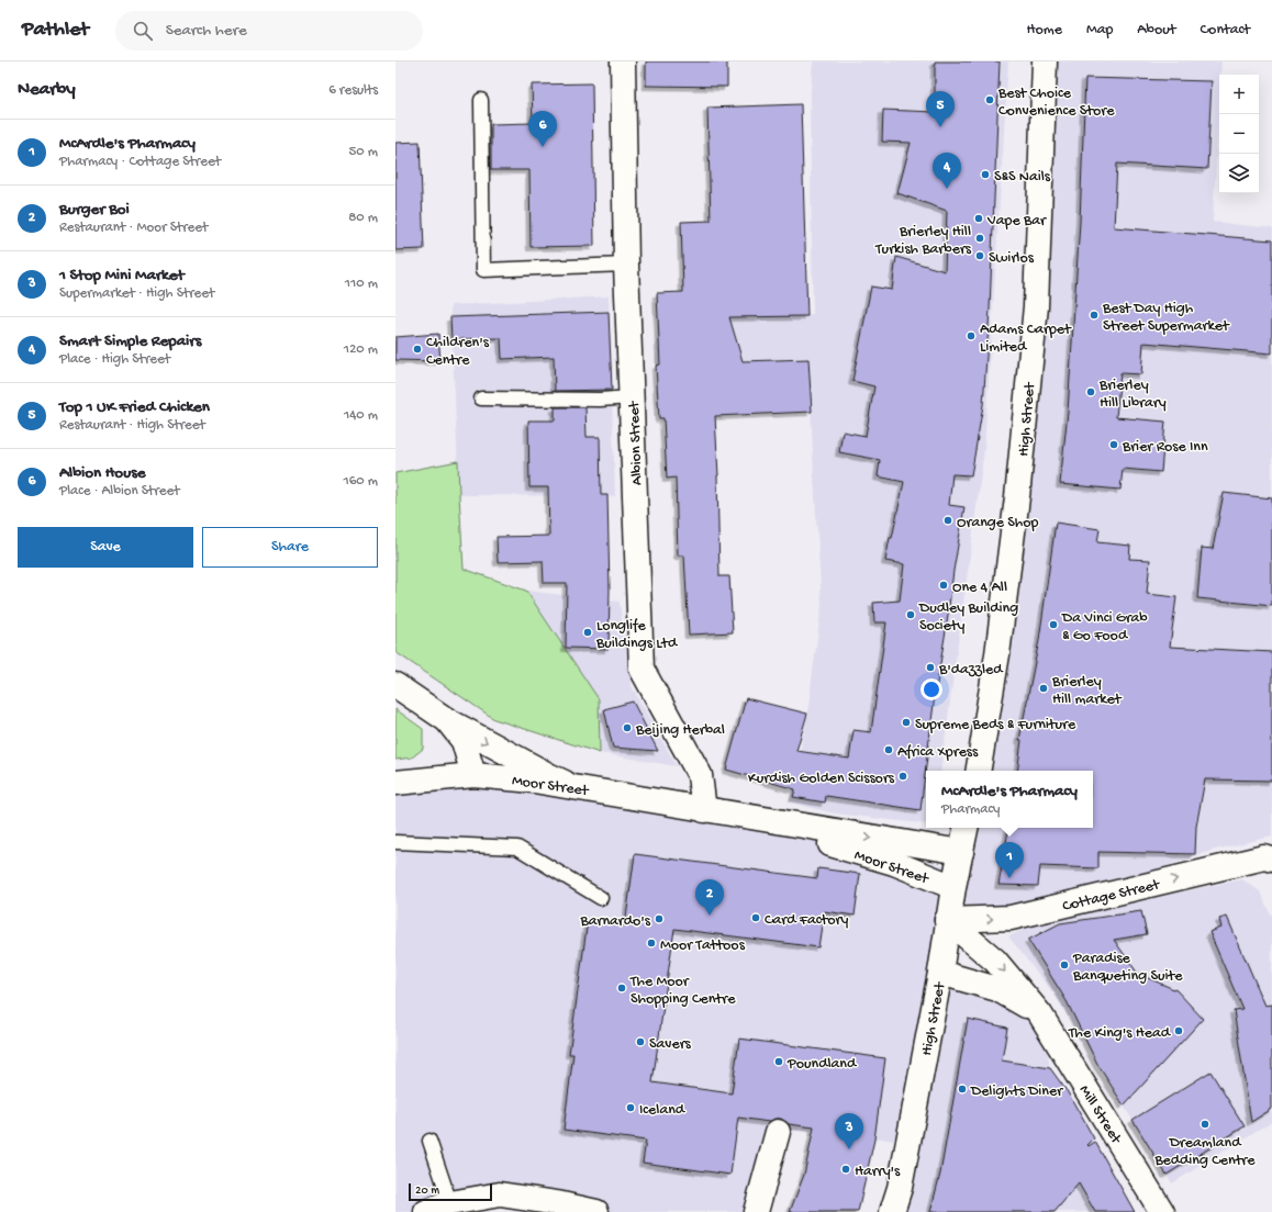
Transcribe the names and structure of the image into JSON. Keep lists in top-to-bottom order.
{
  "streets": {
    "street": [
      "High Street",
      "Albion Street",
      "Moor Street",
      "Cottage Street",
      "Mill Street"
    ]
  },
  "crossings": [
    ["High Street", "Moor Street"],
    ["High Street", "Cottage Street"],
    ["High Street", "Mill Street"],
    ["Albion Street", "Moor Street"],
    ["Cottage Street", "Mill Street"]
  ],
  "one_way": ["Cottage Street"],
  "places": [
    "Best Choice Convenience Store",
    "S&S Nails",
    "Vape Bar",
    "Brierley Hill Turkish Barbers",
    "Swirlos",
    "Best Day High Street Supermarket",
    "Adams Carpet Limited",
    "Children's Centre",
    "Brierley Hill Library",
    "Brier Rose Inn",
    "Orange Shop",
    "One 4 All",
    "Dudley Building Society",
    "Da Vinci Grab & Go Food",
    "Longlife Buildings Ltd",
    "B'dazzled",
    "Brierley Hill market",
    "Supreme Beds & Furniture",
    "Beijing Herbal",
    "Africa Xpress",
    "Kurdish Golden Scissors",
    "Card Factory",
    "Barnardo's",
    "Moor Tattoos",
    "Paradise Banqueting Suite",
    "The Moor Shopping Centre",
    "The King's Head",
    "Savers",
    "Poundland",
    "Delights Diner",
    "Iceland",
    "Dreamland Bedding Centre",
    "Harry's"
  ],
  "scale_bar": "20 m",
  "page": {
    "header": "Pathlet",
    "search": "Search here",
    "nav": [
      "Home",
      "Map",
      "About",
      "Contact"
    ],
    "heading": ["Nearby", "6 results"],
    "map_buttons": ["+", "−"],
    "pins": [
      "5",
      "6",
      "4",
      "1",
      "2",
      "3"
    ],
    "list": [
      {
        "mark": "1",
        "name": "McArdle's Pharmacy",
        "note": "Pharmacy · Cottage Street",
        "value": "50 m"
      },
      {
        "mark": "2",
        "name": "Burger Boi",
        "note": "Restaurant · Moor Street",
        "value": "80 m"
      },
      {
        "mark": "3",
        "name": "1 Stop Mini Market",
        "note": "Supermarket · High Street",
        "value": "110 m"
      },
      {
        "mark": "4",
        "name": "Smart Simple Repairs",
        "note": "Place · High Street",
        "value": "120 m"
      },
      {
        "mark": "5",
        "name": "Top 1 UK Fried Chicken",
        "note": "Restaurant · High Street",
        "value": "140 m"
      },
      {
        "mark": "6",
        "name": "Albion House",
        "note": "Place · Albion Street",
        "value": "160 m"
      }
    ],
    "buttons": ["Save", "Share"],
    "popup": ["McArdle's Pharmacy", "Pharmacy"],
    "scale": "20 m"
  }
}
